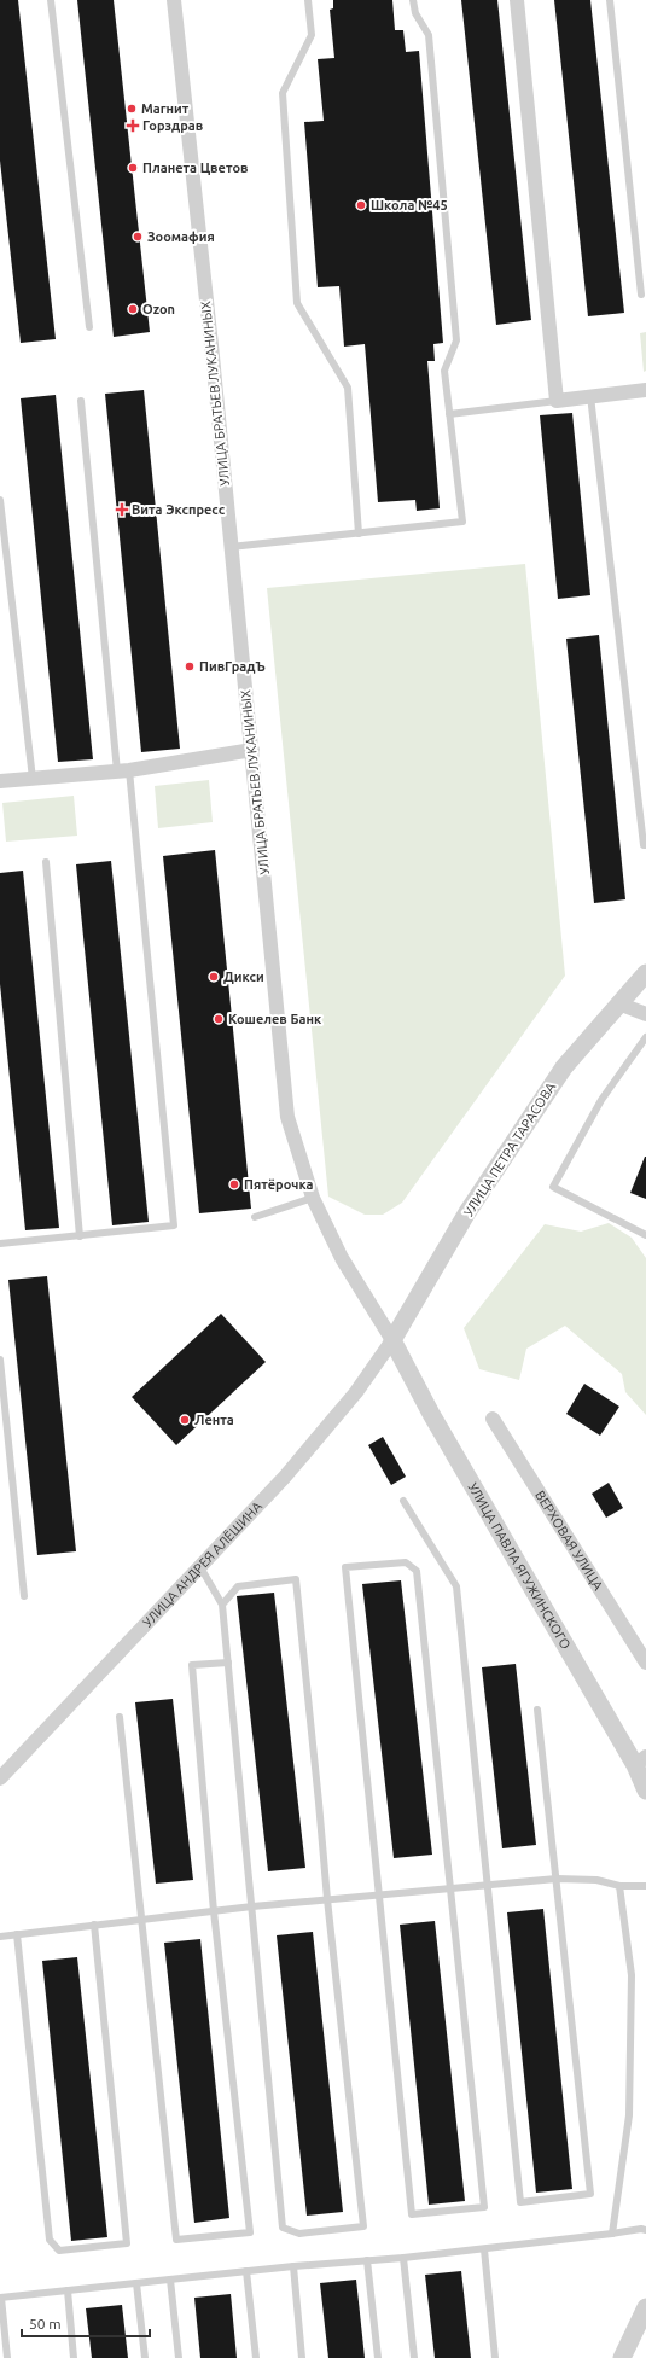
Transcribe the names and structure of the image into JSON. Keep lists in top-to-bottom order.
{
  "streets": {
    "street": [
      "УЛИЦА БРАТЬЕВ ЛУКАНИНЫХ",
      "УЛИЦА ПЕТРА ТАРАСОВА",
      "ВЕРХОВАЯ УЛИЦА",
      "УЛИЦА АНДРЕЯ АЛЁШИНА",
      "УЛИЦА ПАВЛА ЯГУЖИНСКОГО"
    ]
  },
  "crossings": [
    ["УЛИЦА БРАТЬЕВ ЛУКАНИНЫХ", "УЛИЦА ПЕТРА ТАРАСОВА"],
    ["УЛИЦА БРАТЬЕВ ЛУКАНИНЫХ", "УЛИЦА АНДРЕЯ АЛЁШИНА"],
    ["УЛИЦА БРАТЬЕВ ЛУКАНИНЫХ", "УЛИЦА ПАВЛА ЯГУЖИНСКОГО"],
    ["УЛИЦА ПЕТРА ТАРАСОВА", "УЛИЦА АНДРЕЯ АЛЁШИНА"],
    ["УЛИЦА ПЕТРА ТАРАСОВА", "УЛИЦА ПАВЛА ЯГУЖИНСКОГО"],
    ["УЛИЦА АНДРЕЯ АЛЁШИНА", "УЛИЦА ПАВЛА ЯГУЖИНСКОГО"]
  ],
  "places": {
    "other": [
      "Магнит",
      "Планета Цветов",
      "Школа №45",
      "Зоомафия",
      "Ozon",
      "ПивГрадЪ",
      "Дикси",
      "Кошелев Банк",
      "Пятёрочка",
      "Лента"
    ],
    "health": ["Горздрав", "Вита Экспресс"]
  },
  "scale_bar": "50 m"
}
